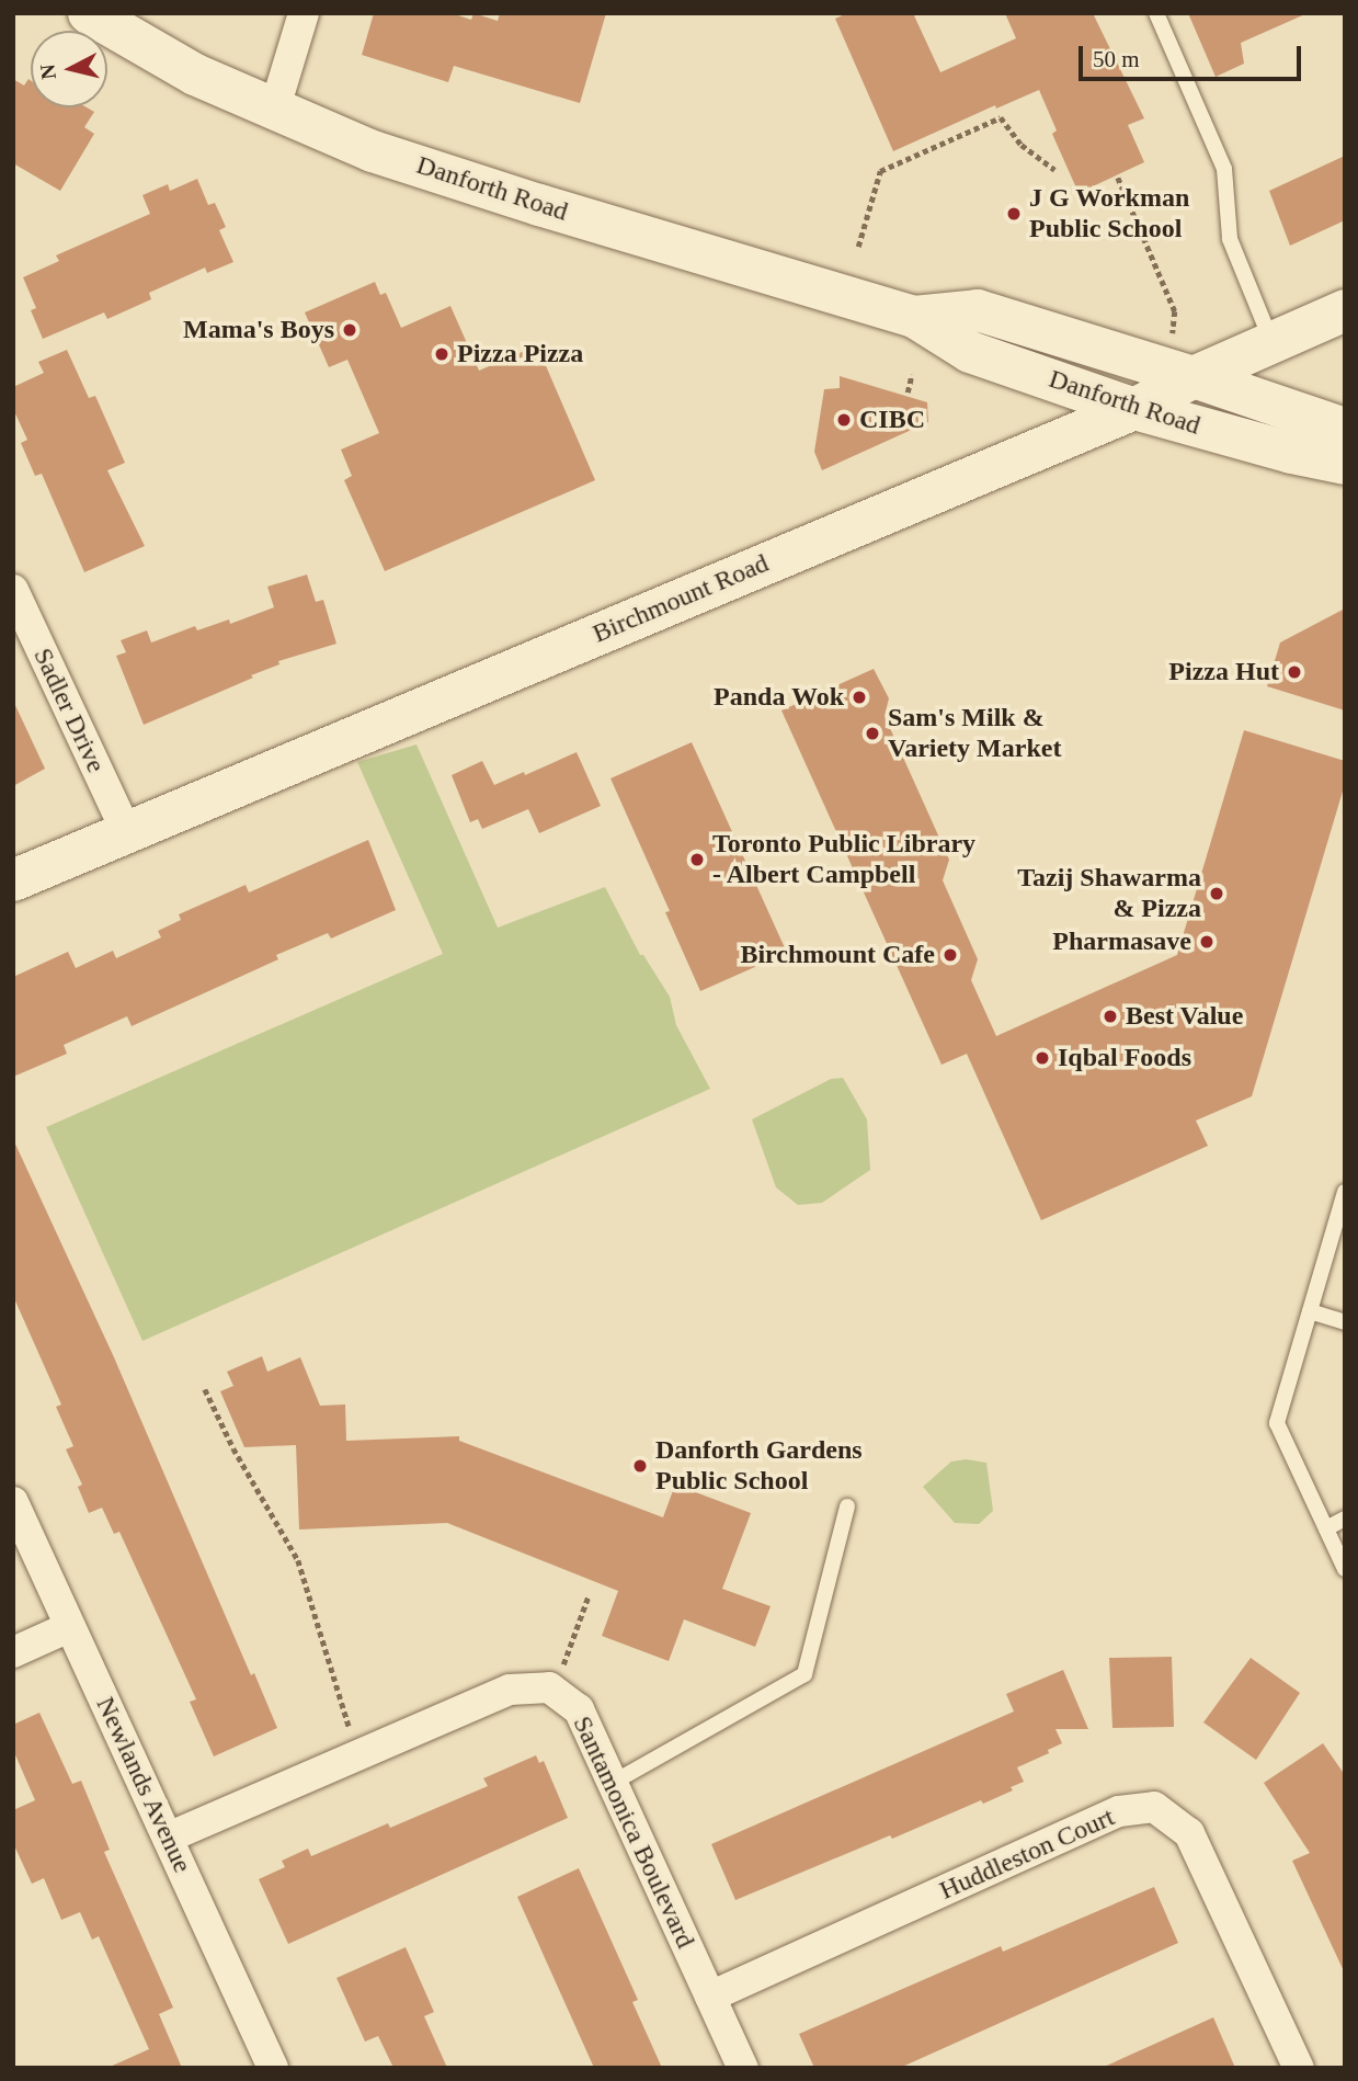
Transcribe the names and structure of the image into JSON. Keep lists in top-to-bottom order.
{
  "streets": {
    "main road": ["Danforth Road", "Birchmount Road"],
    "street": [
      "Sadler Drive",
      "Newlands Avenue",
      "Santamonica Boulevard",
      "Huddleston Court"
    ]
  },
  "crossings": [
    ["Danforth Road", "Birchmount Road"],
    ["Birchmount Road", "Sadler Drive"],
    ["Newlands Avenue", "Santamonica Boulevard"],
    ["Santamonica Boulevard", "Huddleston Court"]
  ],
  "places": [
    "J G Workman Public School",
    "Mama's Boys",
    "Pizza Pizza",
    "CIBC",
    "Pizza Hut",
    "Panda Wok",
    "Sam's Milk & Variety Market",
    "Toronto Public Library - Albert Campbell",
    "Tazij Shawarma & Pizza",
    "Pharmasave",
    "Birchmount Cafe",
    "Best Value",
    "Iqbal Foods",
    "Danforth Gardens Public School"
  ],
  "scale_bar": "50 m",
  "north": "left"
}
